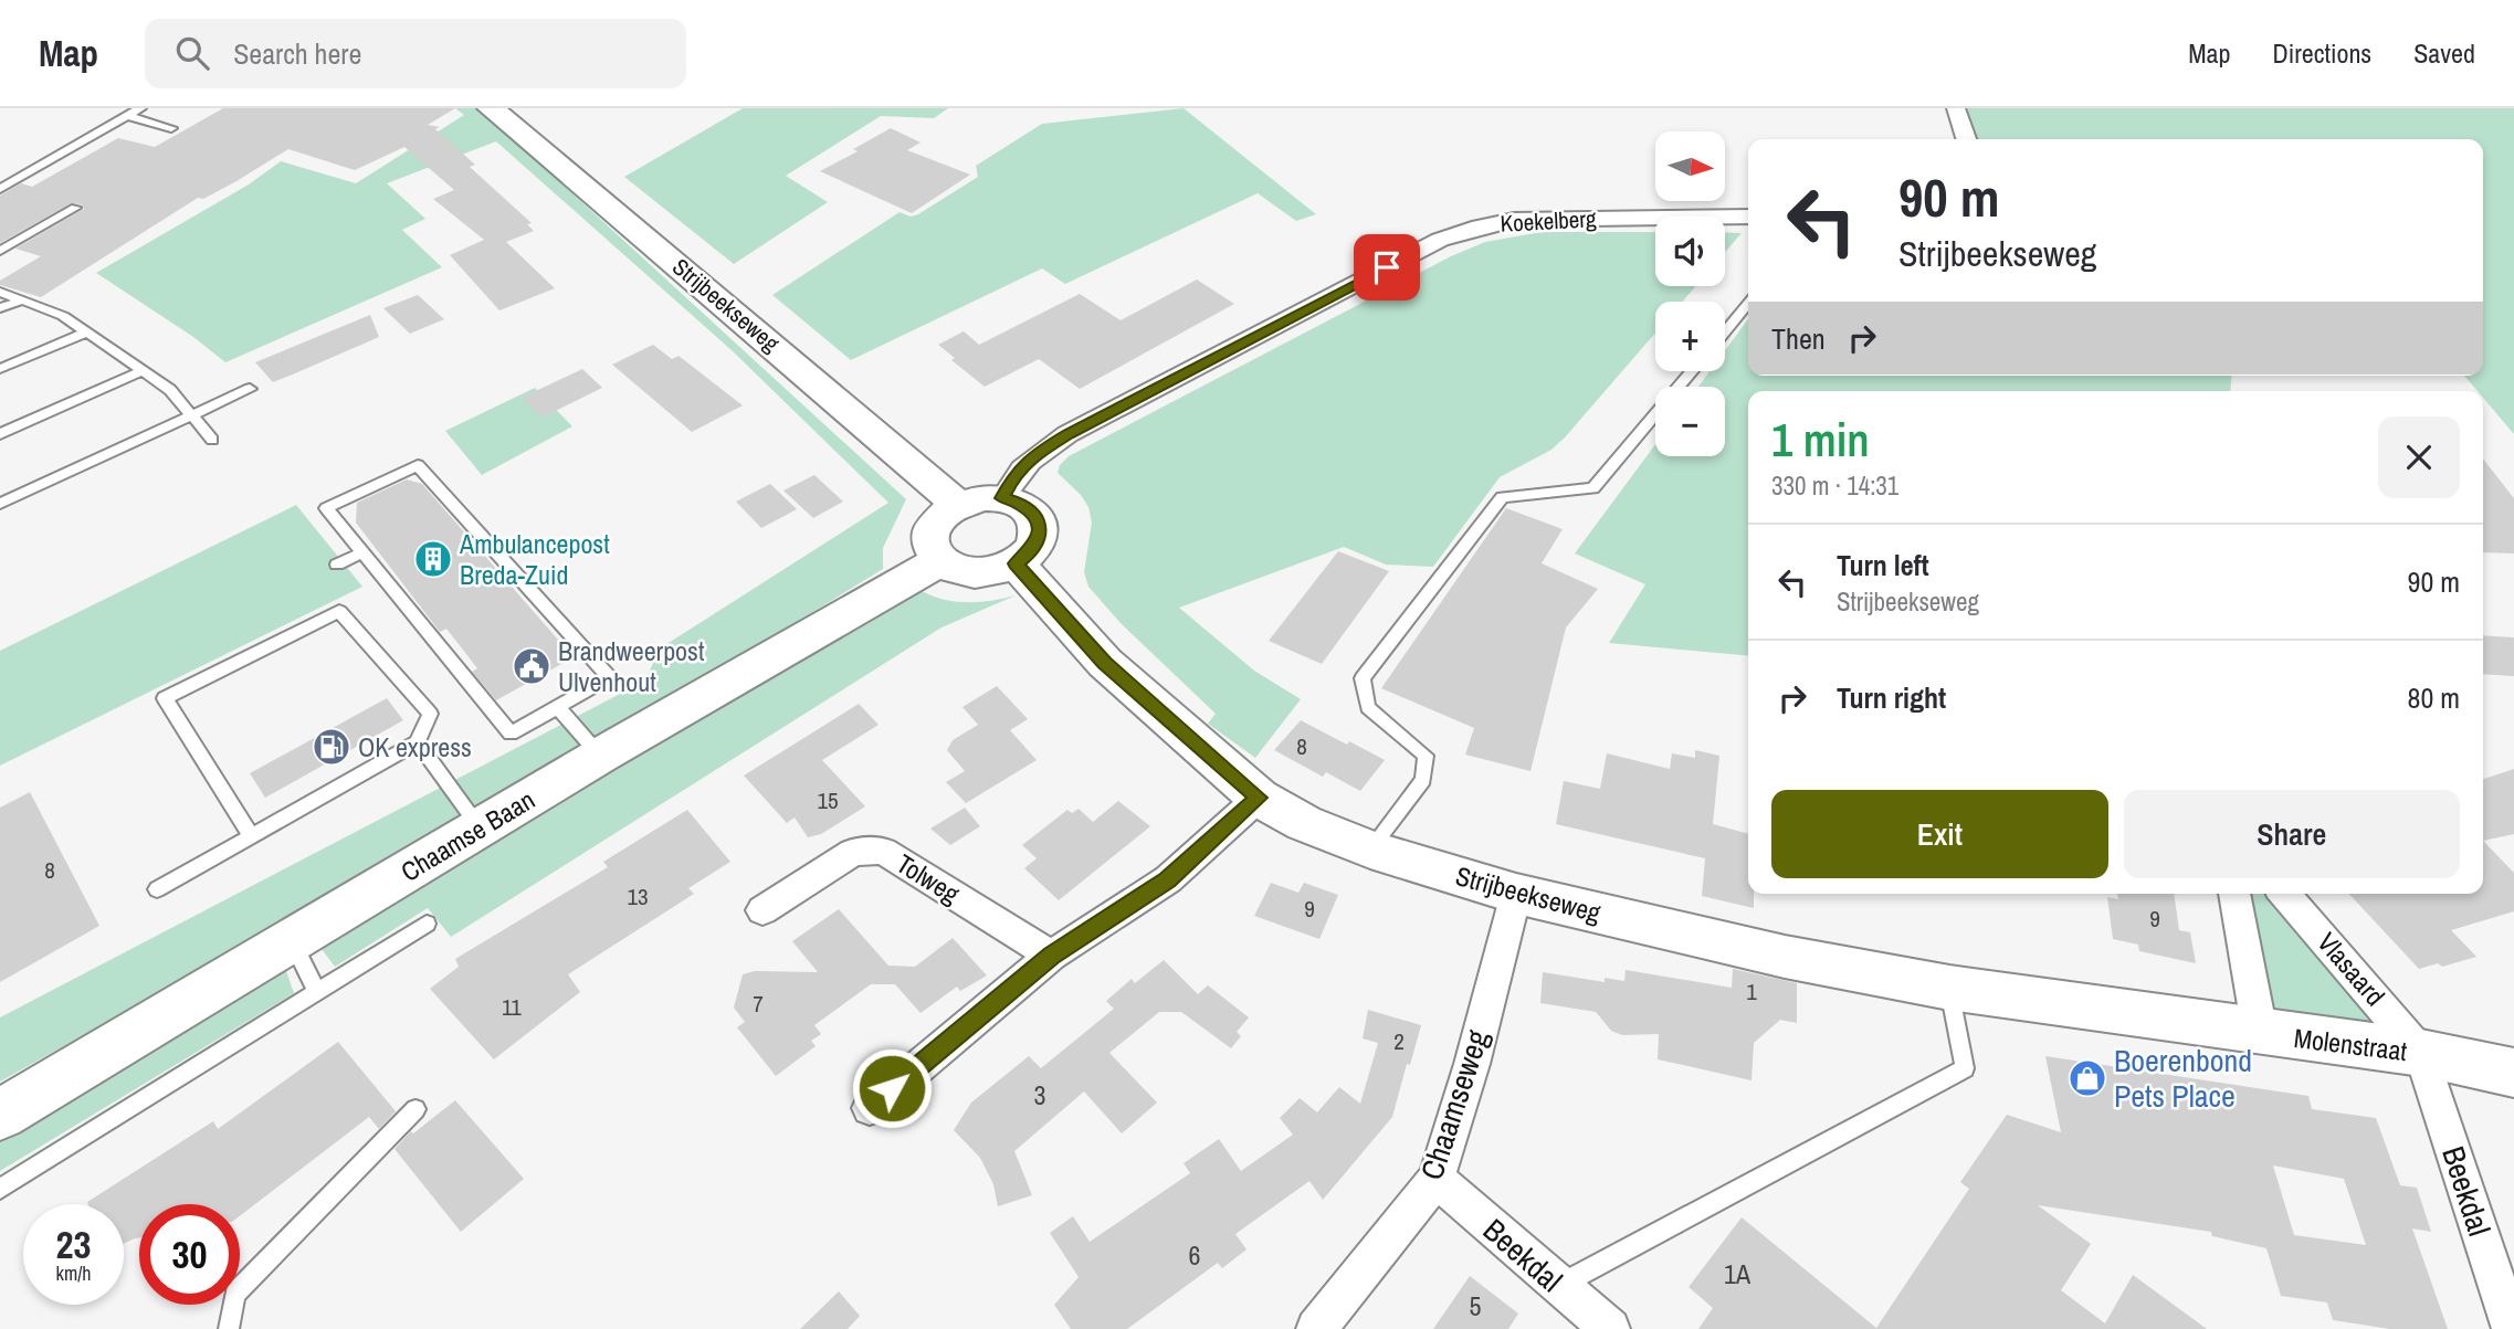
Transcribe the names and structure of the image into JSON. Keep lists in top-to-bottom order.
{
  "streets": {
    "main road": ["Strijbeekseweg", "Chaamse Baan", "Molenstraat"],
    "street": [
      "Koekelberg",
      "Tolweg",
      "Vlasaard",
      "Chaamseweg",
      "Beekdal"
    ]
  },
  "crossings": [
    ["Koekelberg", "Strijbeekseweg"],
    ["Koekelberg", "Chaamse Baan"],
    ["Strijbeekseweg", "Chaamse Baan"],
    ["Strijbeekseweg", "Molenstraat"],
    ["Strijbeekseweg", "Chaamseweg"],
    ["Vlasaard", "Molenstraat"],
    ["Vlasaard", "Beekdal"],
    ["Molenstraat", "Beekdal"],
    ["Chaamseweg", "Beekdal"]
  ],
  "places": {
    "building": ["Ambulancepost Breda-Zuid"],
    "public building": ["Brandweerpost Ulvenhout"],
    "fuel station": ["OK express"],
    "shop": ["Boerenbond Pets Place"]
  },
  "house_numbers": [
    "8",
    "15",
    "8",
    "13",
    "9",
    "9",
    "1",
    "7",
    "11",
    "2",
    "3",
    "6",
    "1A",
    "5"
  ],
  "north": "right",
  "page": {
    "header": "Map",
    "search": "Search here",
    "nav": ["Map", "Directions", "Saved"],
    "map_buttons": ["+", "−"],
    "turn": ["90 m", "Strijbeekseweg"],
    "then": "Then",
    "heading": ["1 min", "330 m · 14:31"],
    "list": [
      {
        "name": "Turn left",
        "note": "Strijbeekseweg",
        "value": "90 m"
      },
      {
        "name": "Turn right",
        "value": "80 m"
      }
    ],
    "buttons": ["Exit", "Share"],
    "speed": "23 km/h",
    "limit": "30"
  }
}
